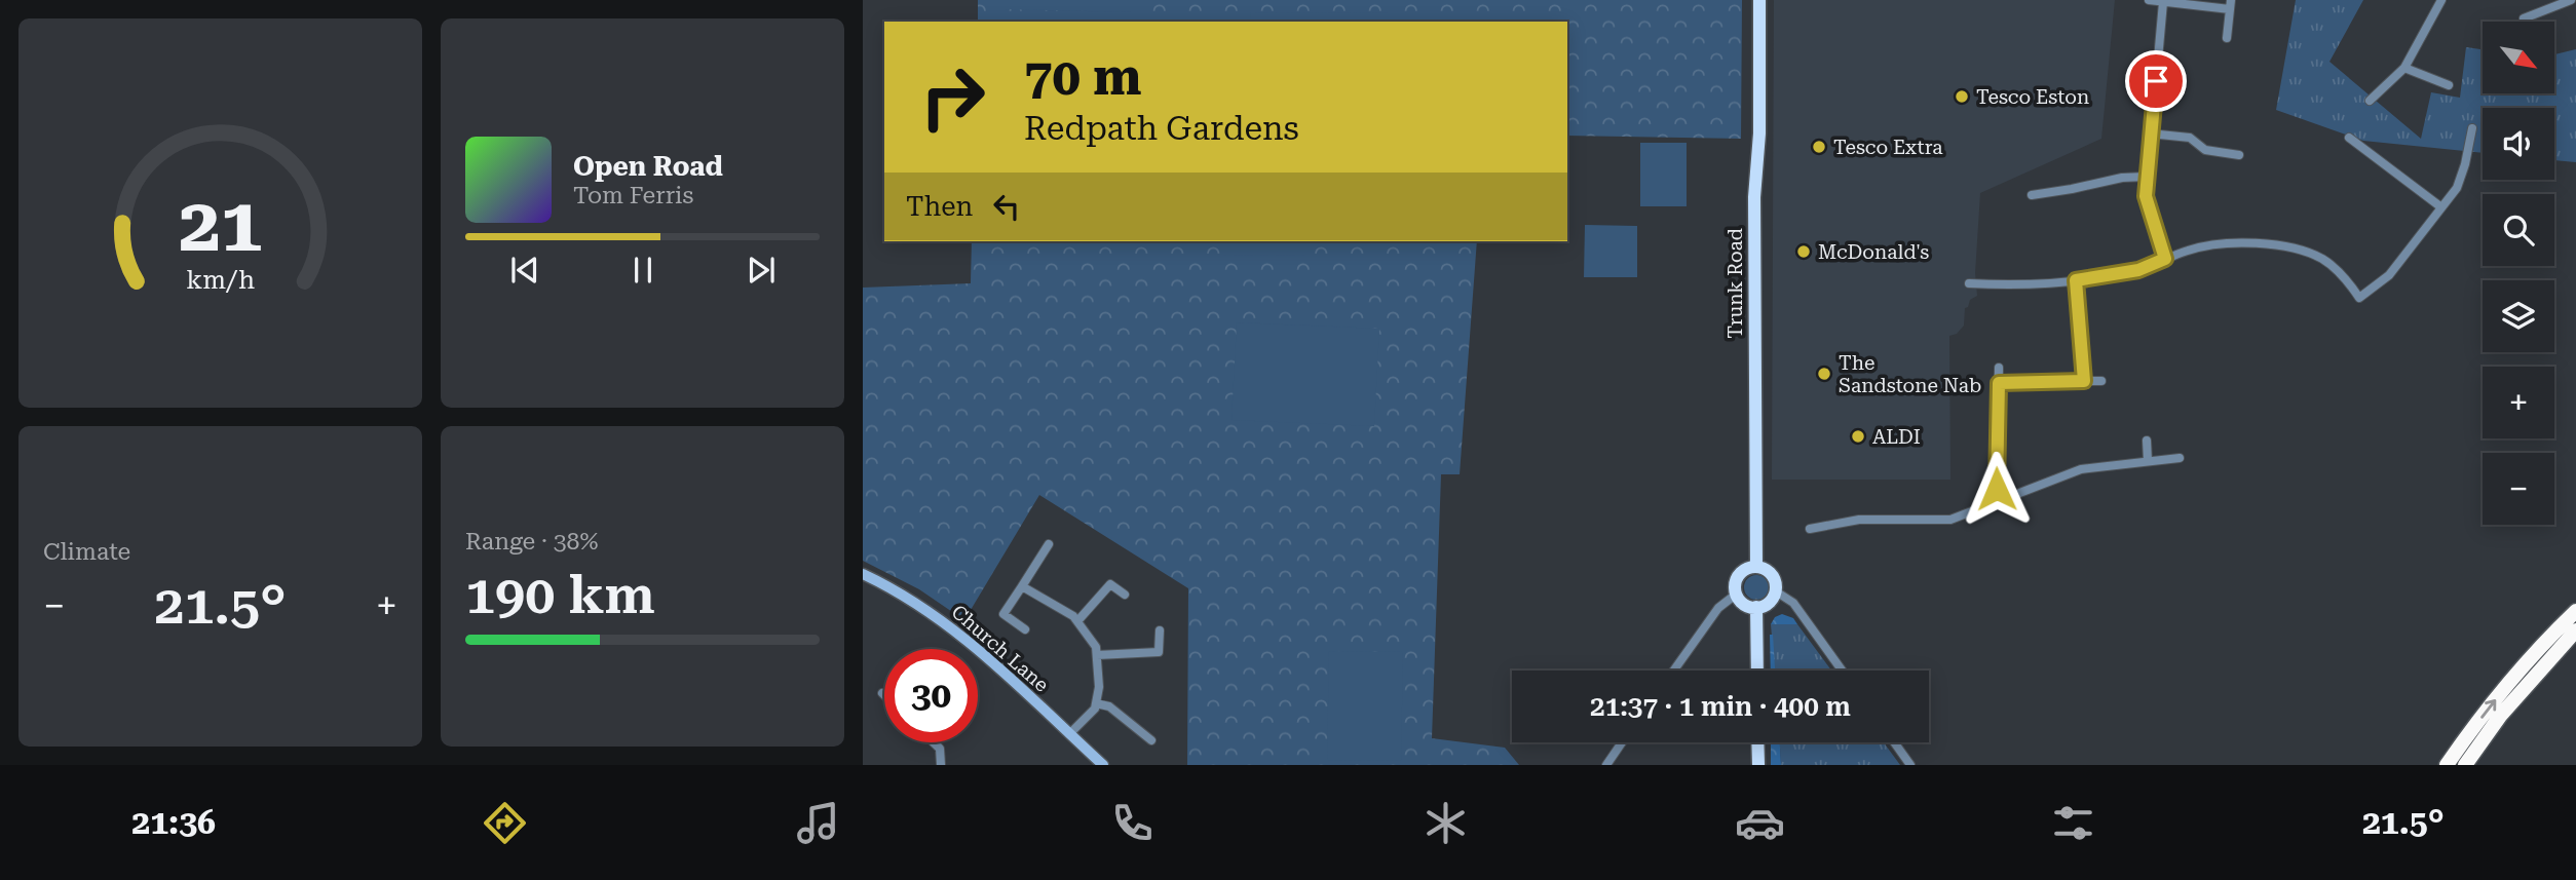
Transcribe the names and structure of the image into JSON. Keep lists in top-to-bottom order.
{
  "streets": {
    "main road": ["Trunk Road"],
    "street": ["Church Lane"]
  },
  "places": [
    "Tesco Eston",
    "Tesco Extra",
    "McDonald's",
    "The Sandstone Nab",
    "ALDI"
  ],
  "north": "bottom right",
  "page": {
    "map_buttons": ["+", "−"],
    "turn": ["70 m", "Redpath Gardens"],
    "song": ["Open Road", "Tom Ferris"],
    "then": "Then",
    "tile": [
      "Climate",
      ["Range · 38%", "190 km"]
    ],
    "heat": ["−", "21.5°", "+"],
    "limit": "30",
    "trip": "21:37 · 1 min · 400 m",
    "tabs": ["21:36", "21.5°"],
    "gauge": ["21", "km/h"]
  }
}
